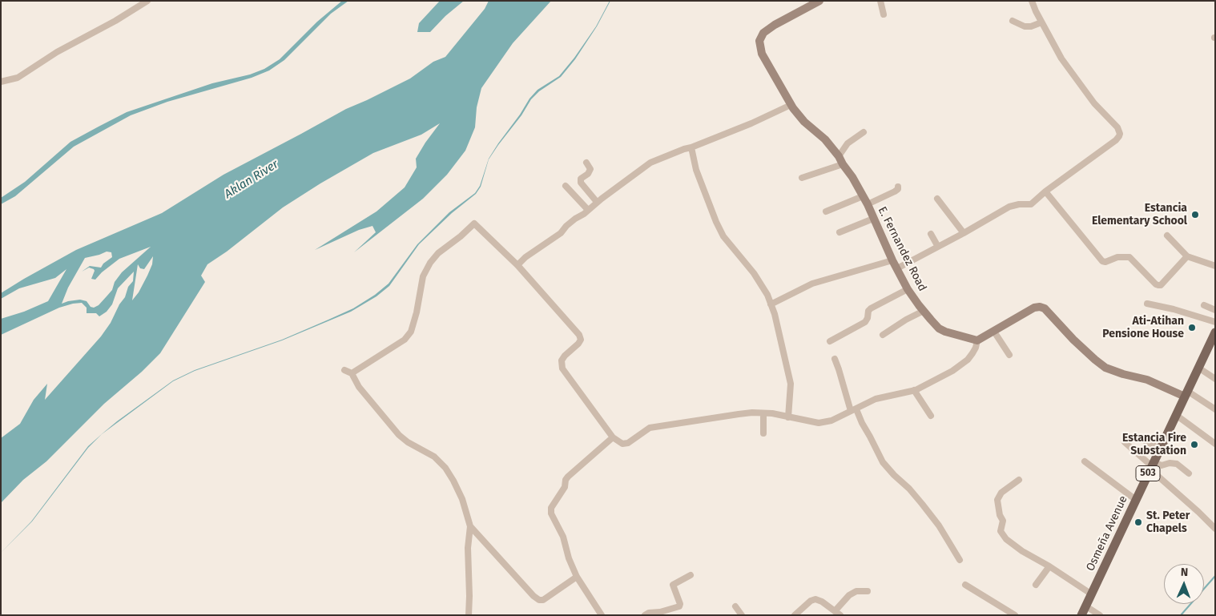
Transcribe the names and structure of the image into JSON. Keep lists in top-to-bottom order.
{
  "streets": {
    "main road": ["503", "Osmeña Avenue"],
    "street": ["E. Fernandez Road"]
  },
  "water": ["Aklan River"],
  "places": [
    "Estancia Elementary School",
    "Ati-Atihan Pensione House",
    "Estancia Fire Substation",
    "St. Peter Chapels"
  ],
  "north": "top"
}
